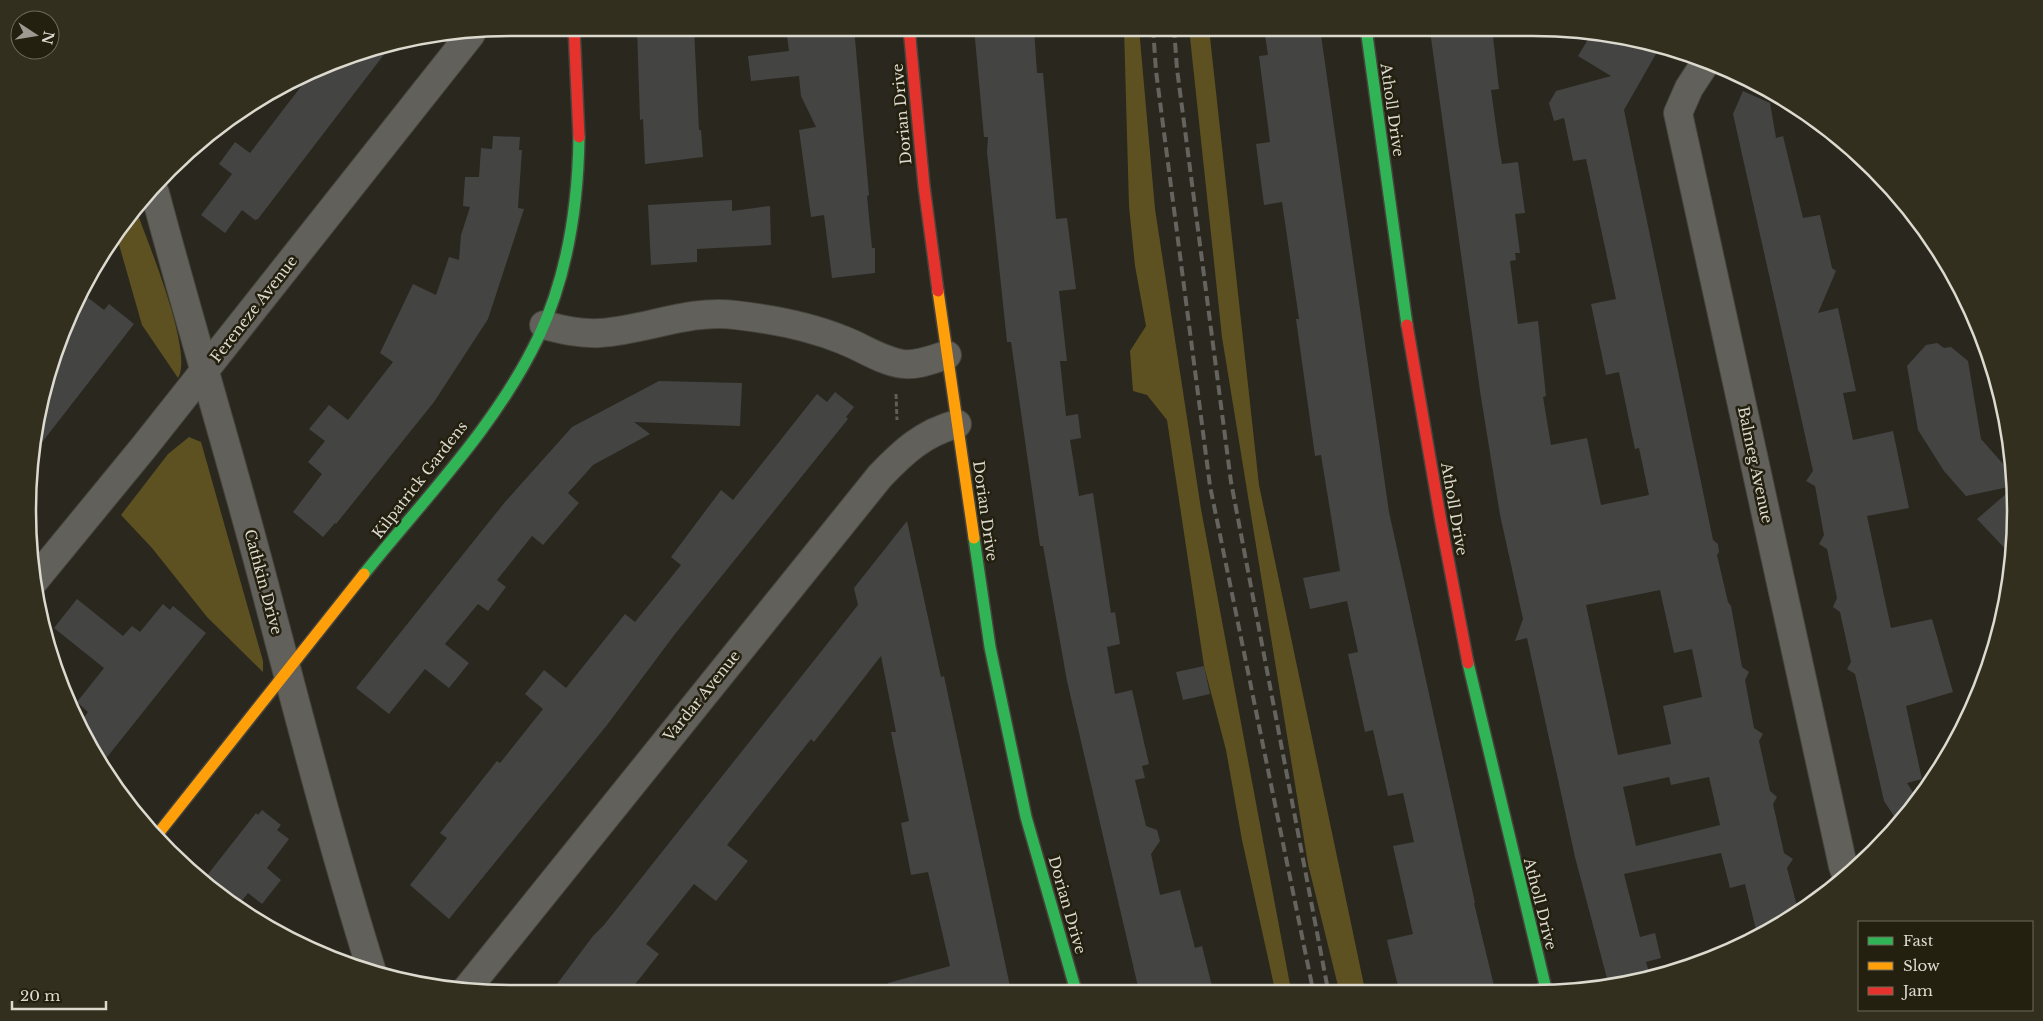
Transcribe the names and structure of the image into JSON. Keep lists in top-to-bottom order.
{
  "streets": {
    "street": [
      "Atholl Drive",
      "Dorian Drive",
      "Fereneze Avenue",
      "Balmeg Avenue",
      "Kilpatrick Gardens",
      "Cathkin Drive",
      "Vardar Avenue"
    ]
  },
  "crossings": [
    ["Dorian Drive", "Vardar Avenue"],
    ["Fereneze Avenue", "Cathkin Drive"],
    ["Kilpatrick Gardens", "Cathkin Drive"]
  ],
  "legend": ["Fast", "Slow", "Jam"],
  "scale_bar": "20 m",
  "north": "right"
}
